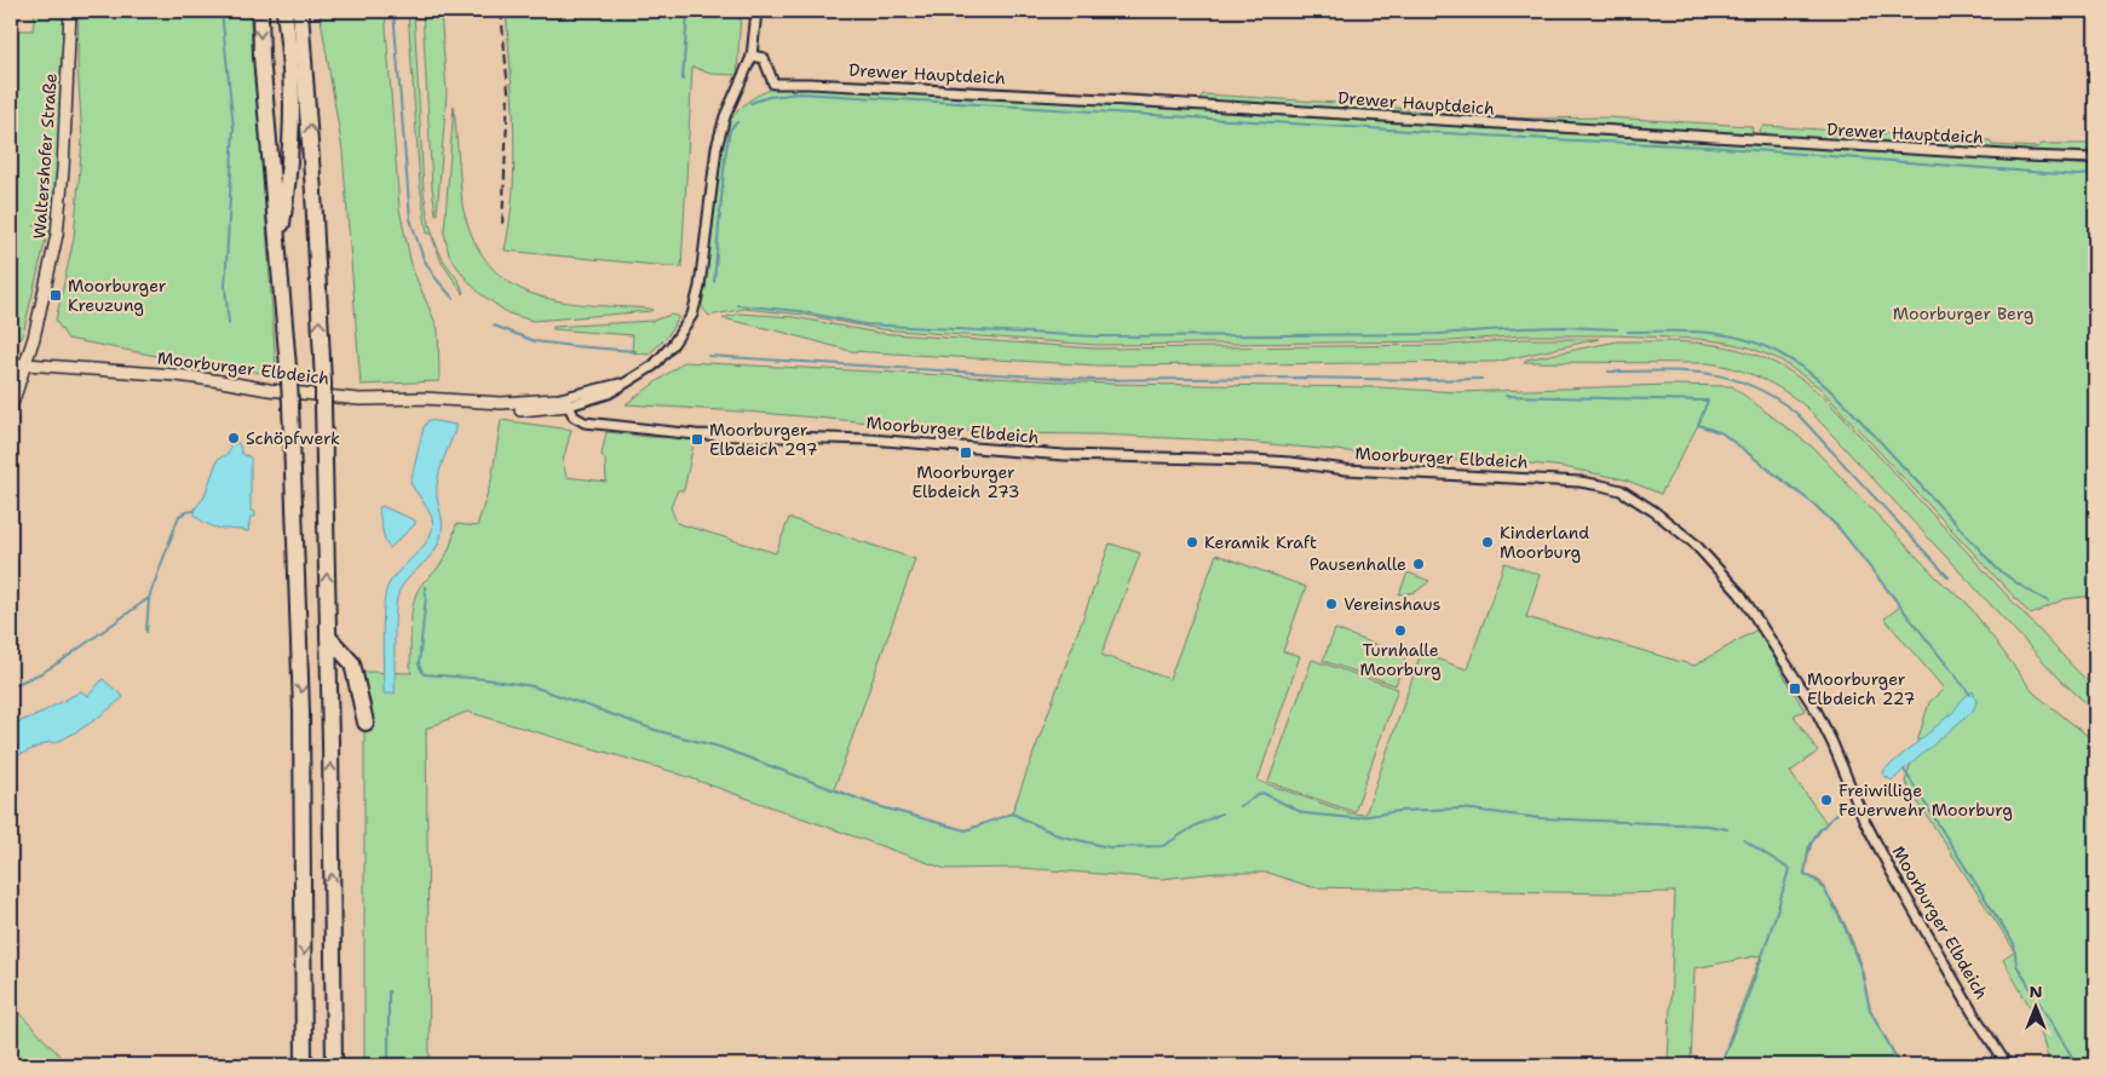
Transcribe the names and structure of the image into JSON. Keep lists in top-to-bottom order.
{
  "streets": {
    "street": ["Drewer Hauptdeich", "Waltershofer Straße", "Moorburger Elbdeich"]
  },
  "crossings": [
    ["Waltershofer Straße", "Moorburger Elbdeich"]
  ],
  "parks": ["Moorburger Berg"],
  "places": {
    "transit": [
      "Moorburger Kreuzung",
      "Moorburger Elbdeich 297",
      "Moorburger Elbdeich 273",
      "Moorburger Elbdeich 227"
    ],
    "other": [
      "Schöpfwerk",
      "Keramik Kraft",
      "Kinderland Moorburg",
      "Pausenhalle",
      "Vereinshaus",
      "Turnhalle Moorburg",
      "Freiwillige Feuerwehr Moorburg"
    ]
  },
  "north": "top"
}
